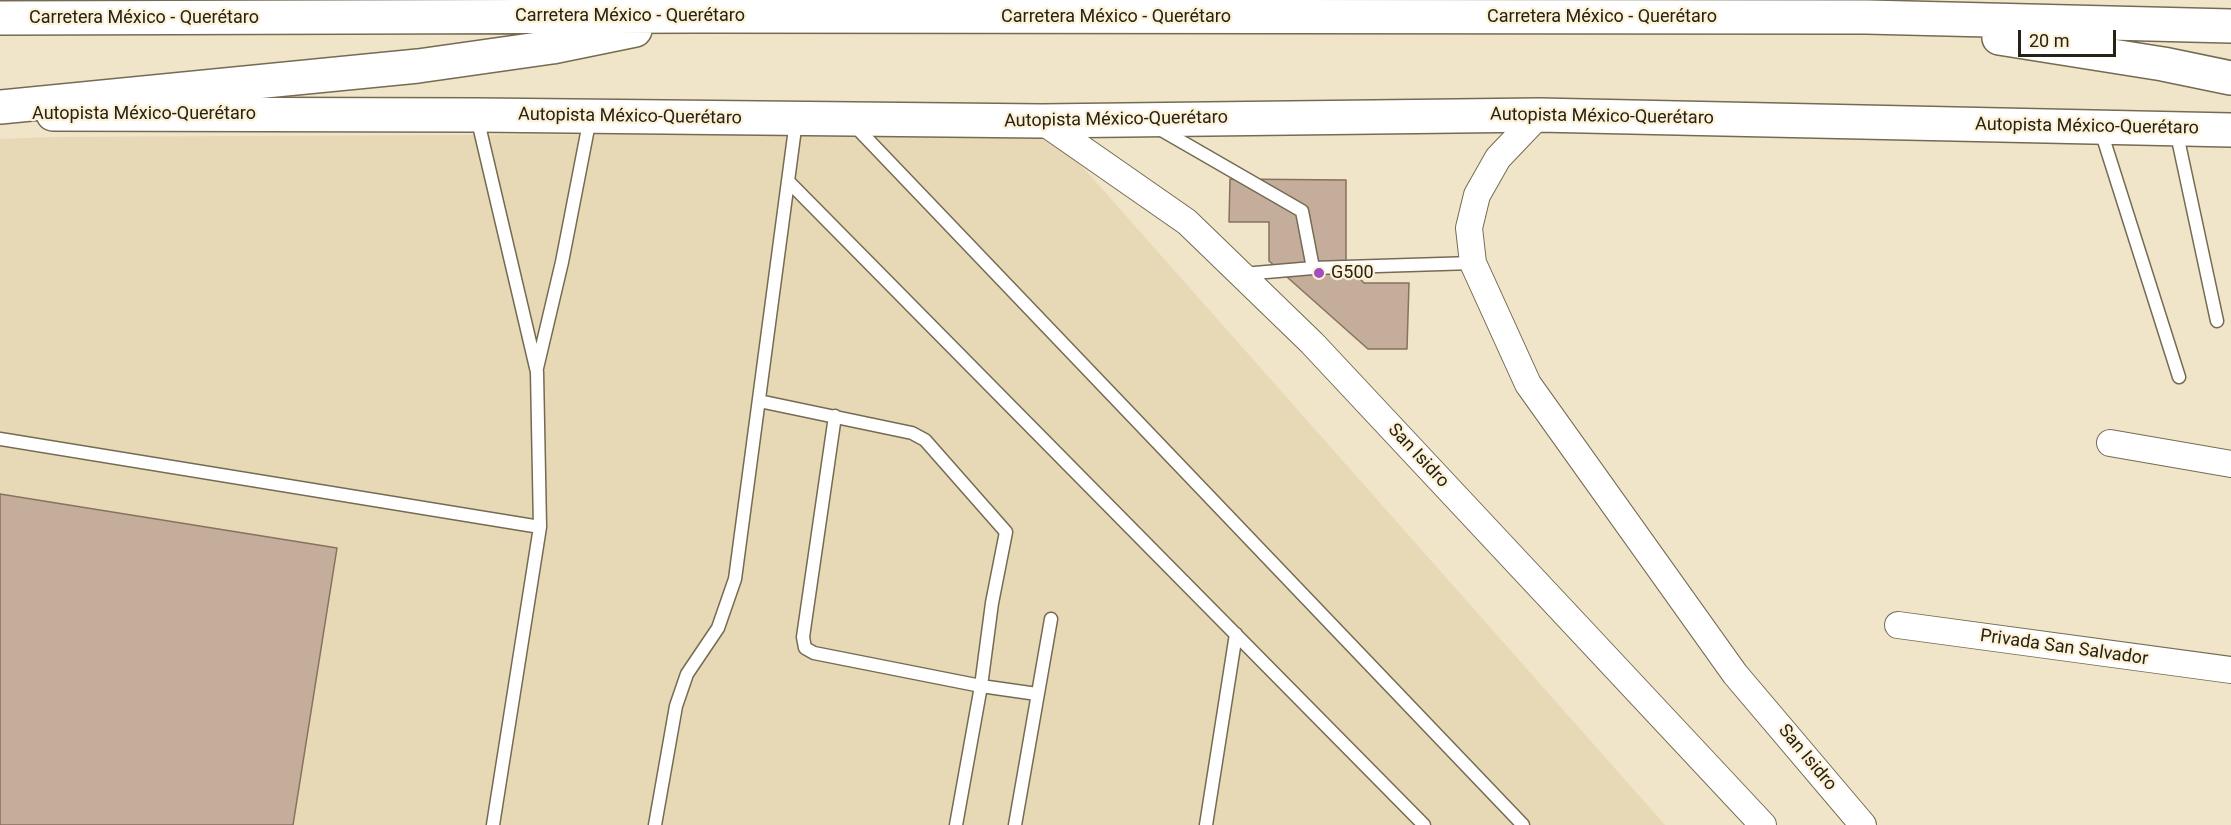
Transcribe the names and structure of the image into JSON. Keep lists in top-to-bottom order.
{
  "streets": {
    "main road": ["Carretera México - Querétaro", "Autopista México-Querétaro"],
    "street": ["San Isidro", "Privada San Salvador"]
  },
  "crossings": [
    ["Autopista México-Querétaro", "San Isidro"]
  ],
  "places": ["G500"],
  "scale_bar": "20 m"
}
